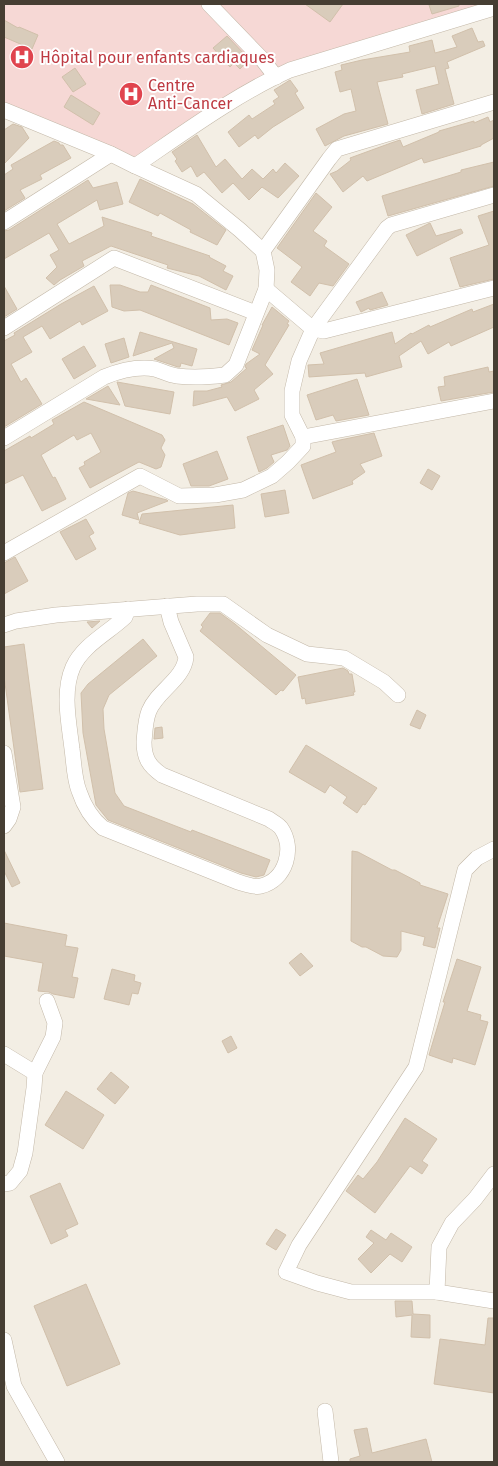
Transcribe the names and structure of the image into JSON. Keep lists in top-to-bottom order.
{
  "places": {
    "hospital": ["Hôpital pour enfants cardiaques", "Centre Anti-Cancer"]
  }
}
